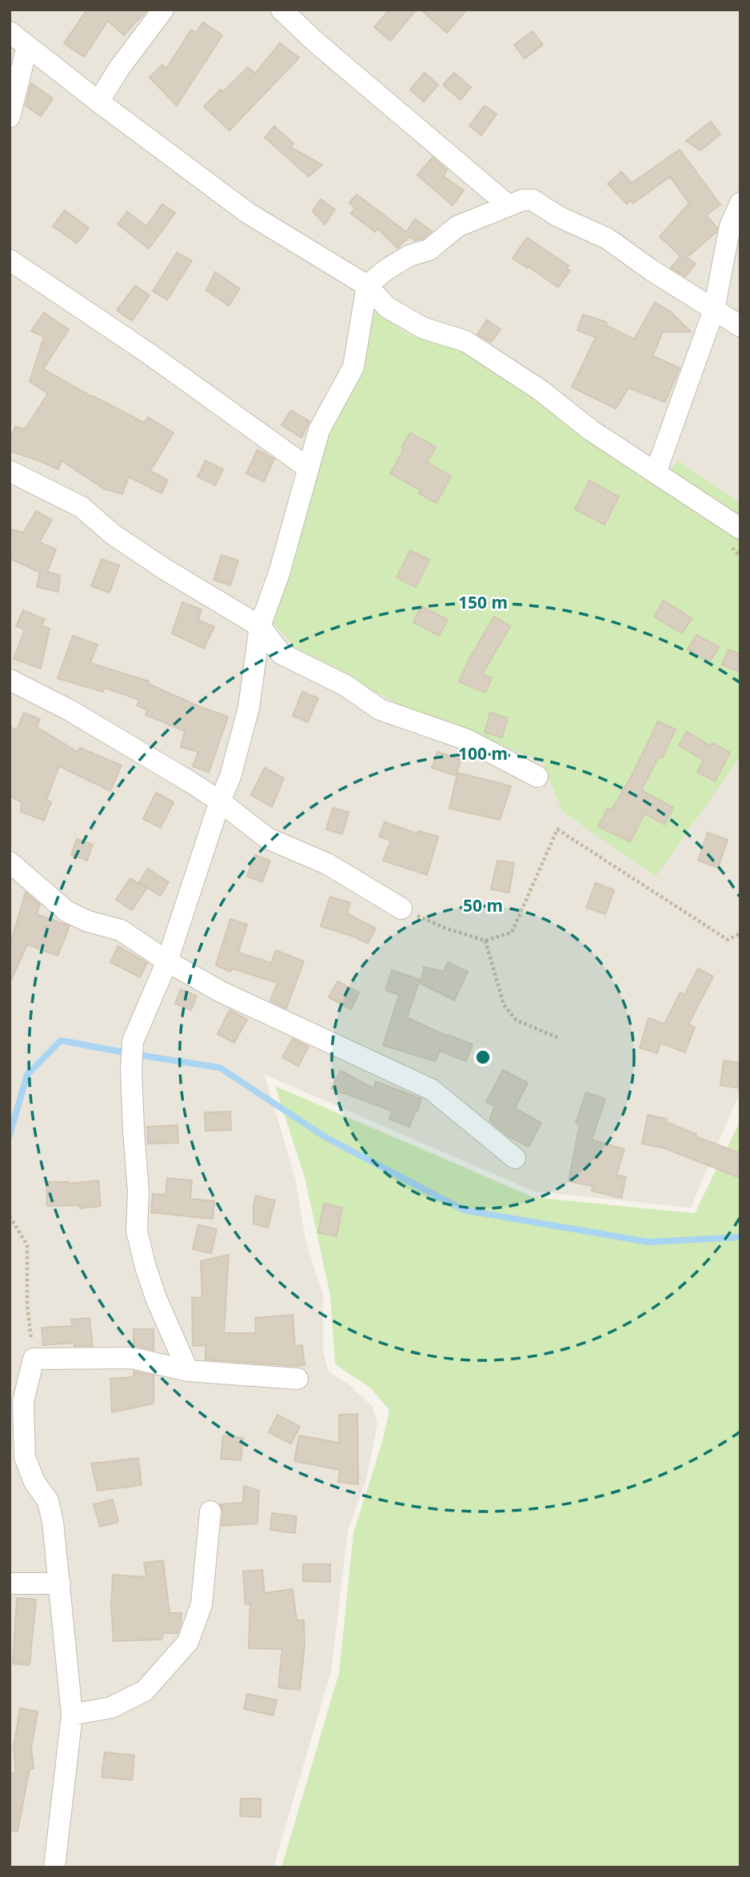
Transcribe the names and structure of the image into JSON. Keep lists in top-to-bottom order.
{
  "rings": ["150 m", "100 m", "50 m"]
}
